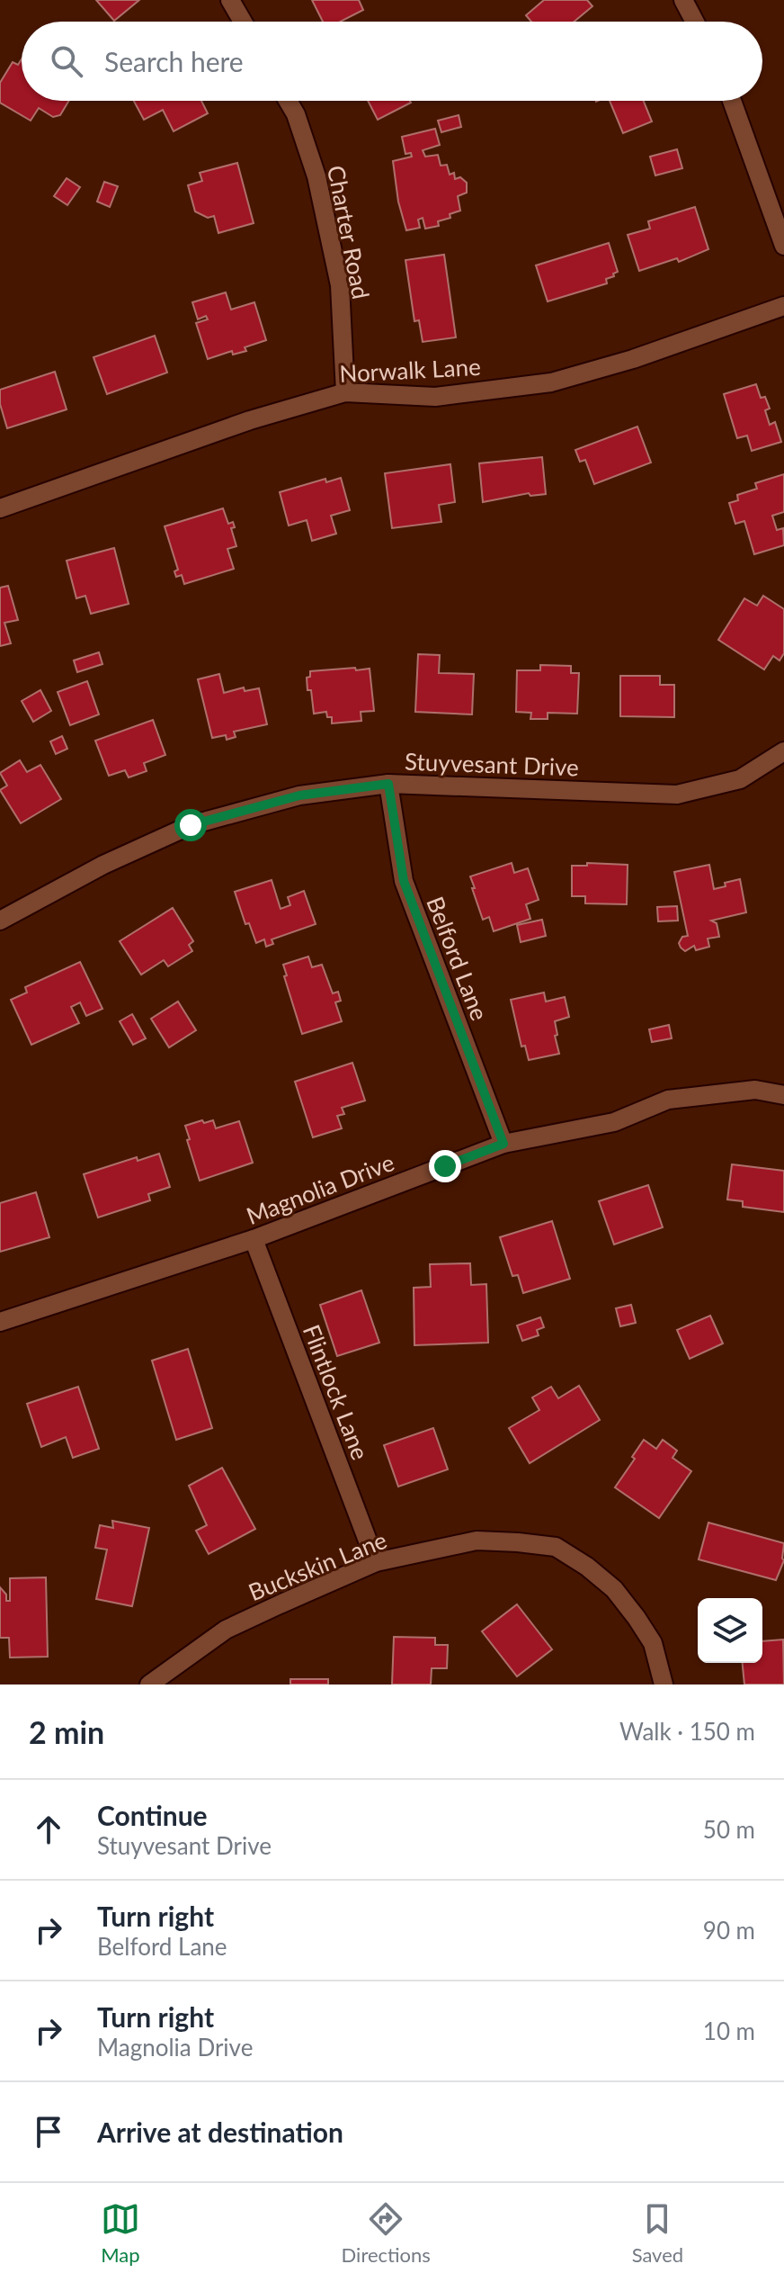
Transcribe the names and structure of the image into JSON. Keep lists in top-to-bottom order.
{
  "streets": {
    "street": [
      "Charter Road",
      "Norwalk Lane",
      "Stuyvesant Drive",
      "Belford Lane",
      "Magnolia Drive",
      "Flintlock Lane",
      "Buckskin Lane"
    ]
  },
  "crossings": [
    ["Charter Road", "Norwalk Lane"],
    ["Stuyvesant Drive", "Belford Lane"],
    ["Belford Lane", "Magnolia Drive"],
    ["Magnolia Drive", "Flintlock Lane"],
    ["Flintlock Lane", "Buckskin Lane"]
  ],
  "page": {
    "search": "Search here",
    "heading": ["2 min", "Walk · 150 m"],
    "list": [
      ["Continue", "Stuyvesant Drive", "50 m"],
      ["Turn right", "Belford Lane", "90 m"],
      ["Turn right", "Magnolia Drive", "10 m"],
      "Arrive at destination"
    ],
    "nav": ["Map", "Directions", "Saved"]
  }
}
